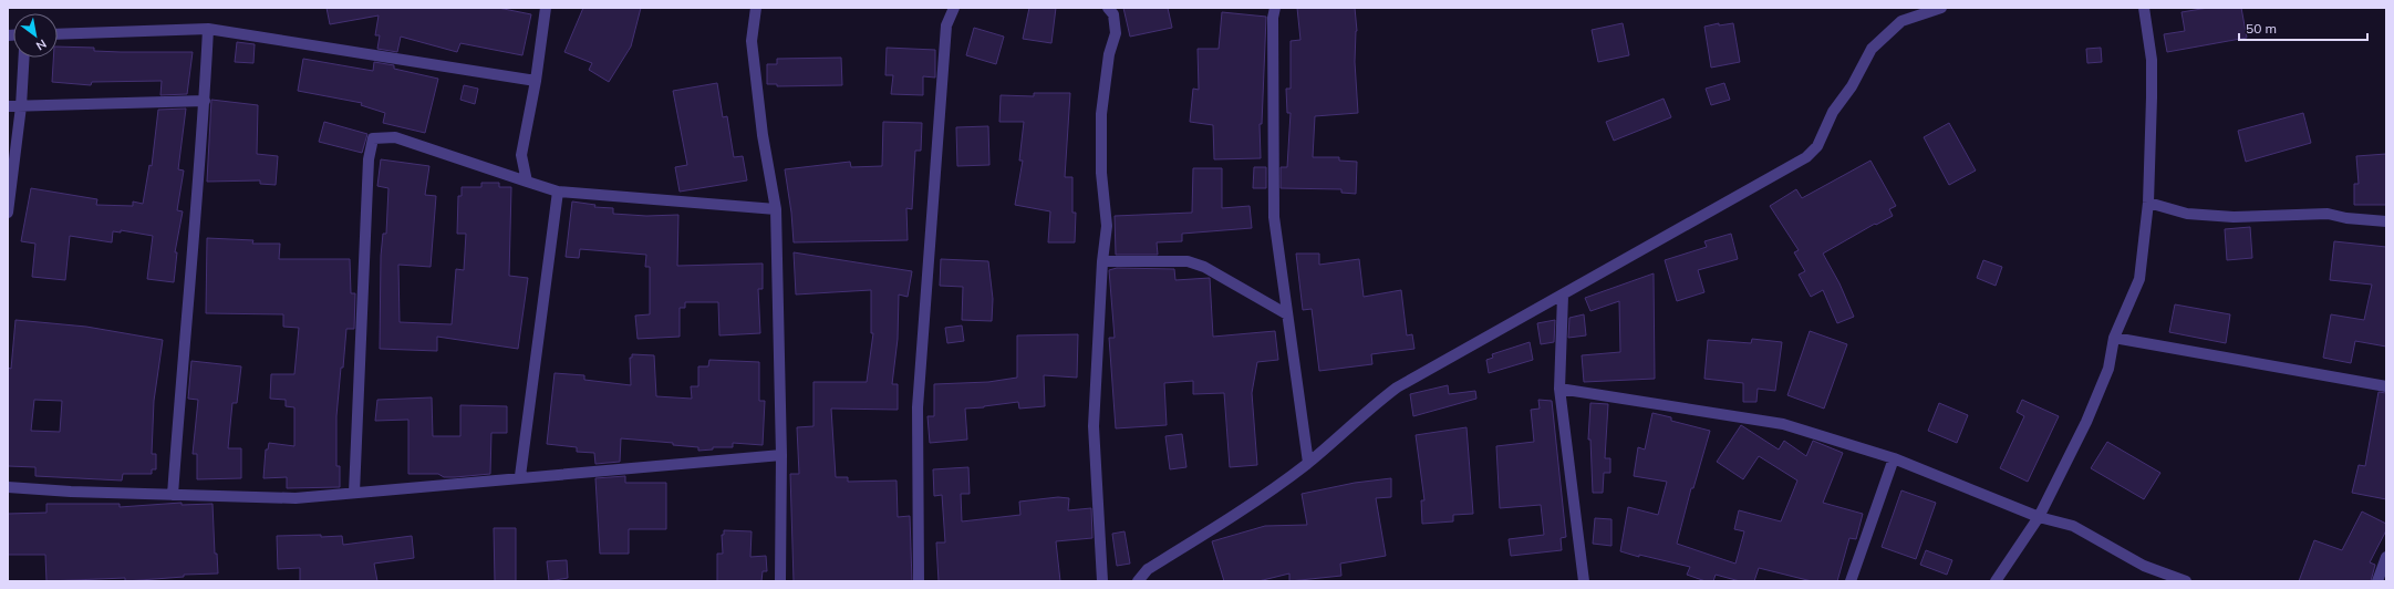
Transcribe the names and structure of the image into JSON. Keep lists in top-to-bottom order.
{
  "scale_bar": "50 m",
  "north": "bottom right"
}
